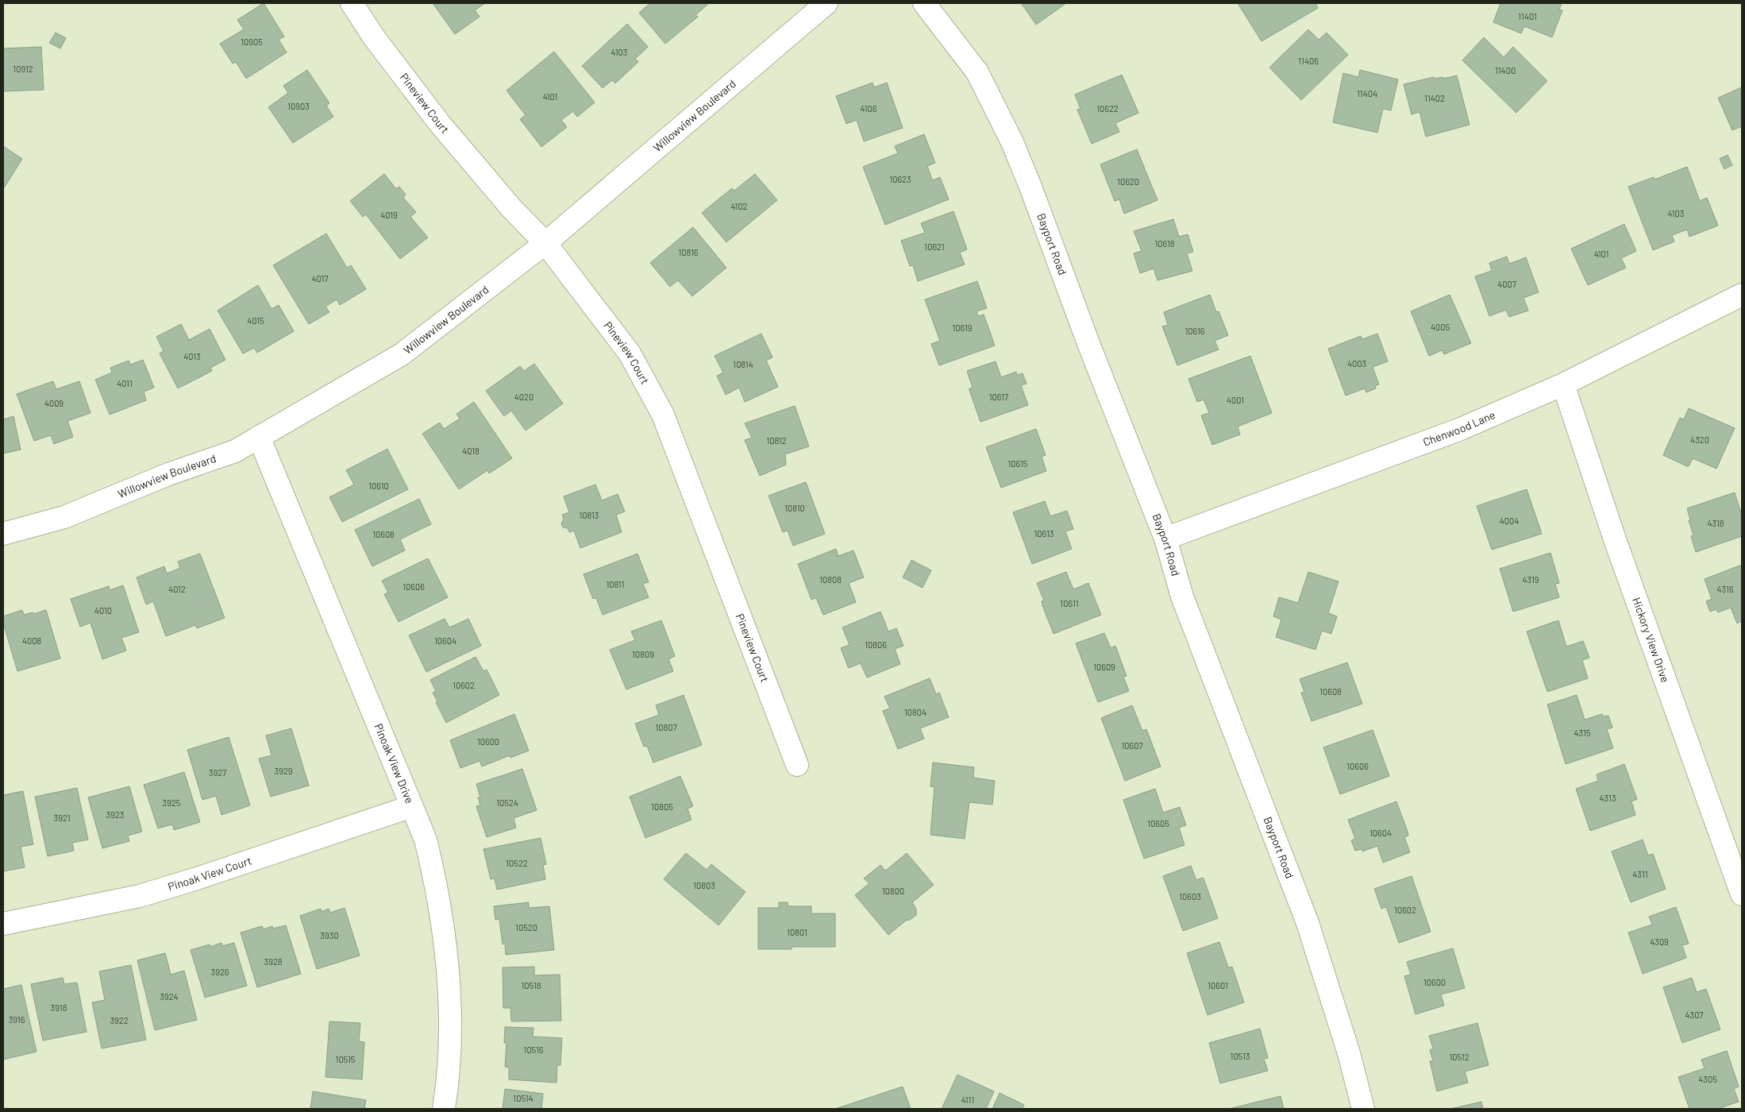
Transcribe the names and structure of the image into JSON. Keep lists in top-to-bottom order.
{
  "streets": {
    "street": [
      "Pineview Court",
      "Willowview Boulevard",
      "Bayport Road",
      "Chenwood Lane",
      "Hickory View Drive",
      "Pinoak View Drive",
      "Pinoak View Court"
    ]
  },
  "crossings": [
    ["Pineview Court", "Willowview Boulevard"],
    ["Willowview Boulevard", "Pinoak View Drive"],
    ["Bayport Road", "Chenwood Lane"],
    ["Chenwood Lane", "Hickory View Drive"],
    ["Pinoak View Drive", "Pinoak View Court"]
  ],
  "house_numbers": [
    "11401",
    "10905",
    "4103",
    "11406",
    "10912",
    "11400",
    "11404",
    "4101",
    "11402",
    "10903",
    "4106",
    "10622",
    "10623",
    "10620",
    "4102",
    "4103",
    "4019",
    "10618",
    "10621",
    "10816",
    "4101",
    "4017",
    "4007",
    "4015",
    "4005",
    "10619",
    "10616",
    "4013",
    "4003",
    "10814",
    "4011",
    "4020",
    "10617",
    "4001",
    "4009",
    "4320",
    "10812",
    "4018",
    "10615",
    "10610",
    "10810",
    "10813",
    "4004",
    "4318",
    "10613",
    "10608",
    "10808",
    "4319",
    "10811",
    "10606",
    "4012",
    "4316",
    "10611",
    "4010",
    "4008",
    "10604",
    "10806",
    "10809",
    "10609",
    "10602",
    "10608",
    "10804",
    "10807",
    "4315",
    "10600",
    "10607",
    "10606",
    "3929",
    "3927",
    "4313",
    "3925",
    "10524",
    "10805",
    "3923",
    "3921",
    "10605",
    "10604",
    "10522",
    "4311",
    "10803",
    "10800",
    "10603",
    "10602",
    "10520",
    "10801",
    "3930",
    "4309",
    "3928",
    "3926",
    "10600",
    "10518",
    "10601",
    "3924",
    "3918",
    "4307",
    "3916",
    "3922",
    "10516",
    "10513",
    "10512",
    "10515",
    "4305",
    "10514",
    "4111"
  ]
}
